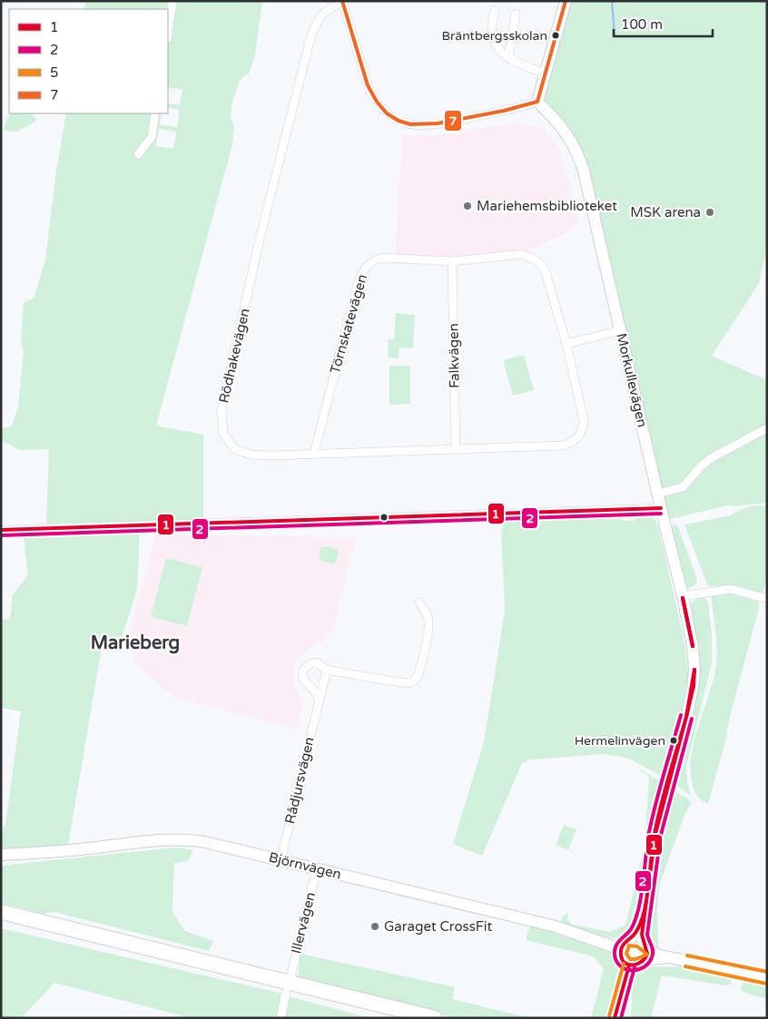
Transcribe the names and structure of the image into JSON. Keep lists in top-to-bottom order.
{
  "streets": {
    "street": [
      "Törnskatevägen",
      "Rödhakevägen",
      "Falkvägen",
      "Morkullevägen",
      "Rådjursvägen",
      "Björnvägen",
      "Illervägen"
    ]
  },
  "crossings": [
    ["Törnskatevägen", "Rödhakevägen"],
    ["Törnskatevägen", "Falkvägen"],
    ["Rödhakevägen", "Falkvägen"],
    ["Morkullevägen", "Björnvägen"],
    ["Rådjursvägen", "Björnvägen"],
    ["Björnvägen", "Illervägen"]
  ],
  "districts": ["Marieberg"],
  "places": [
    "Bräntbergsskolan",
    "Mariehemsbiblioteket",
    "MSK arena",
    "Hermelinvägen",
    "Garaget CrossFit"
  ],
  "lines": [
    "transit line 7",
    "transit line 1",
    "transit line 2",
    "transit line 5"
  ],
  "legend": [
    "1",
    "2",
    "5",
    "7"
  ],
  "scale_bar": "100 m"
}
